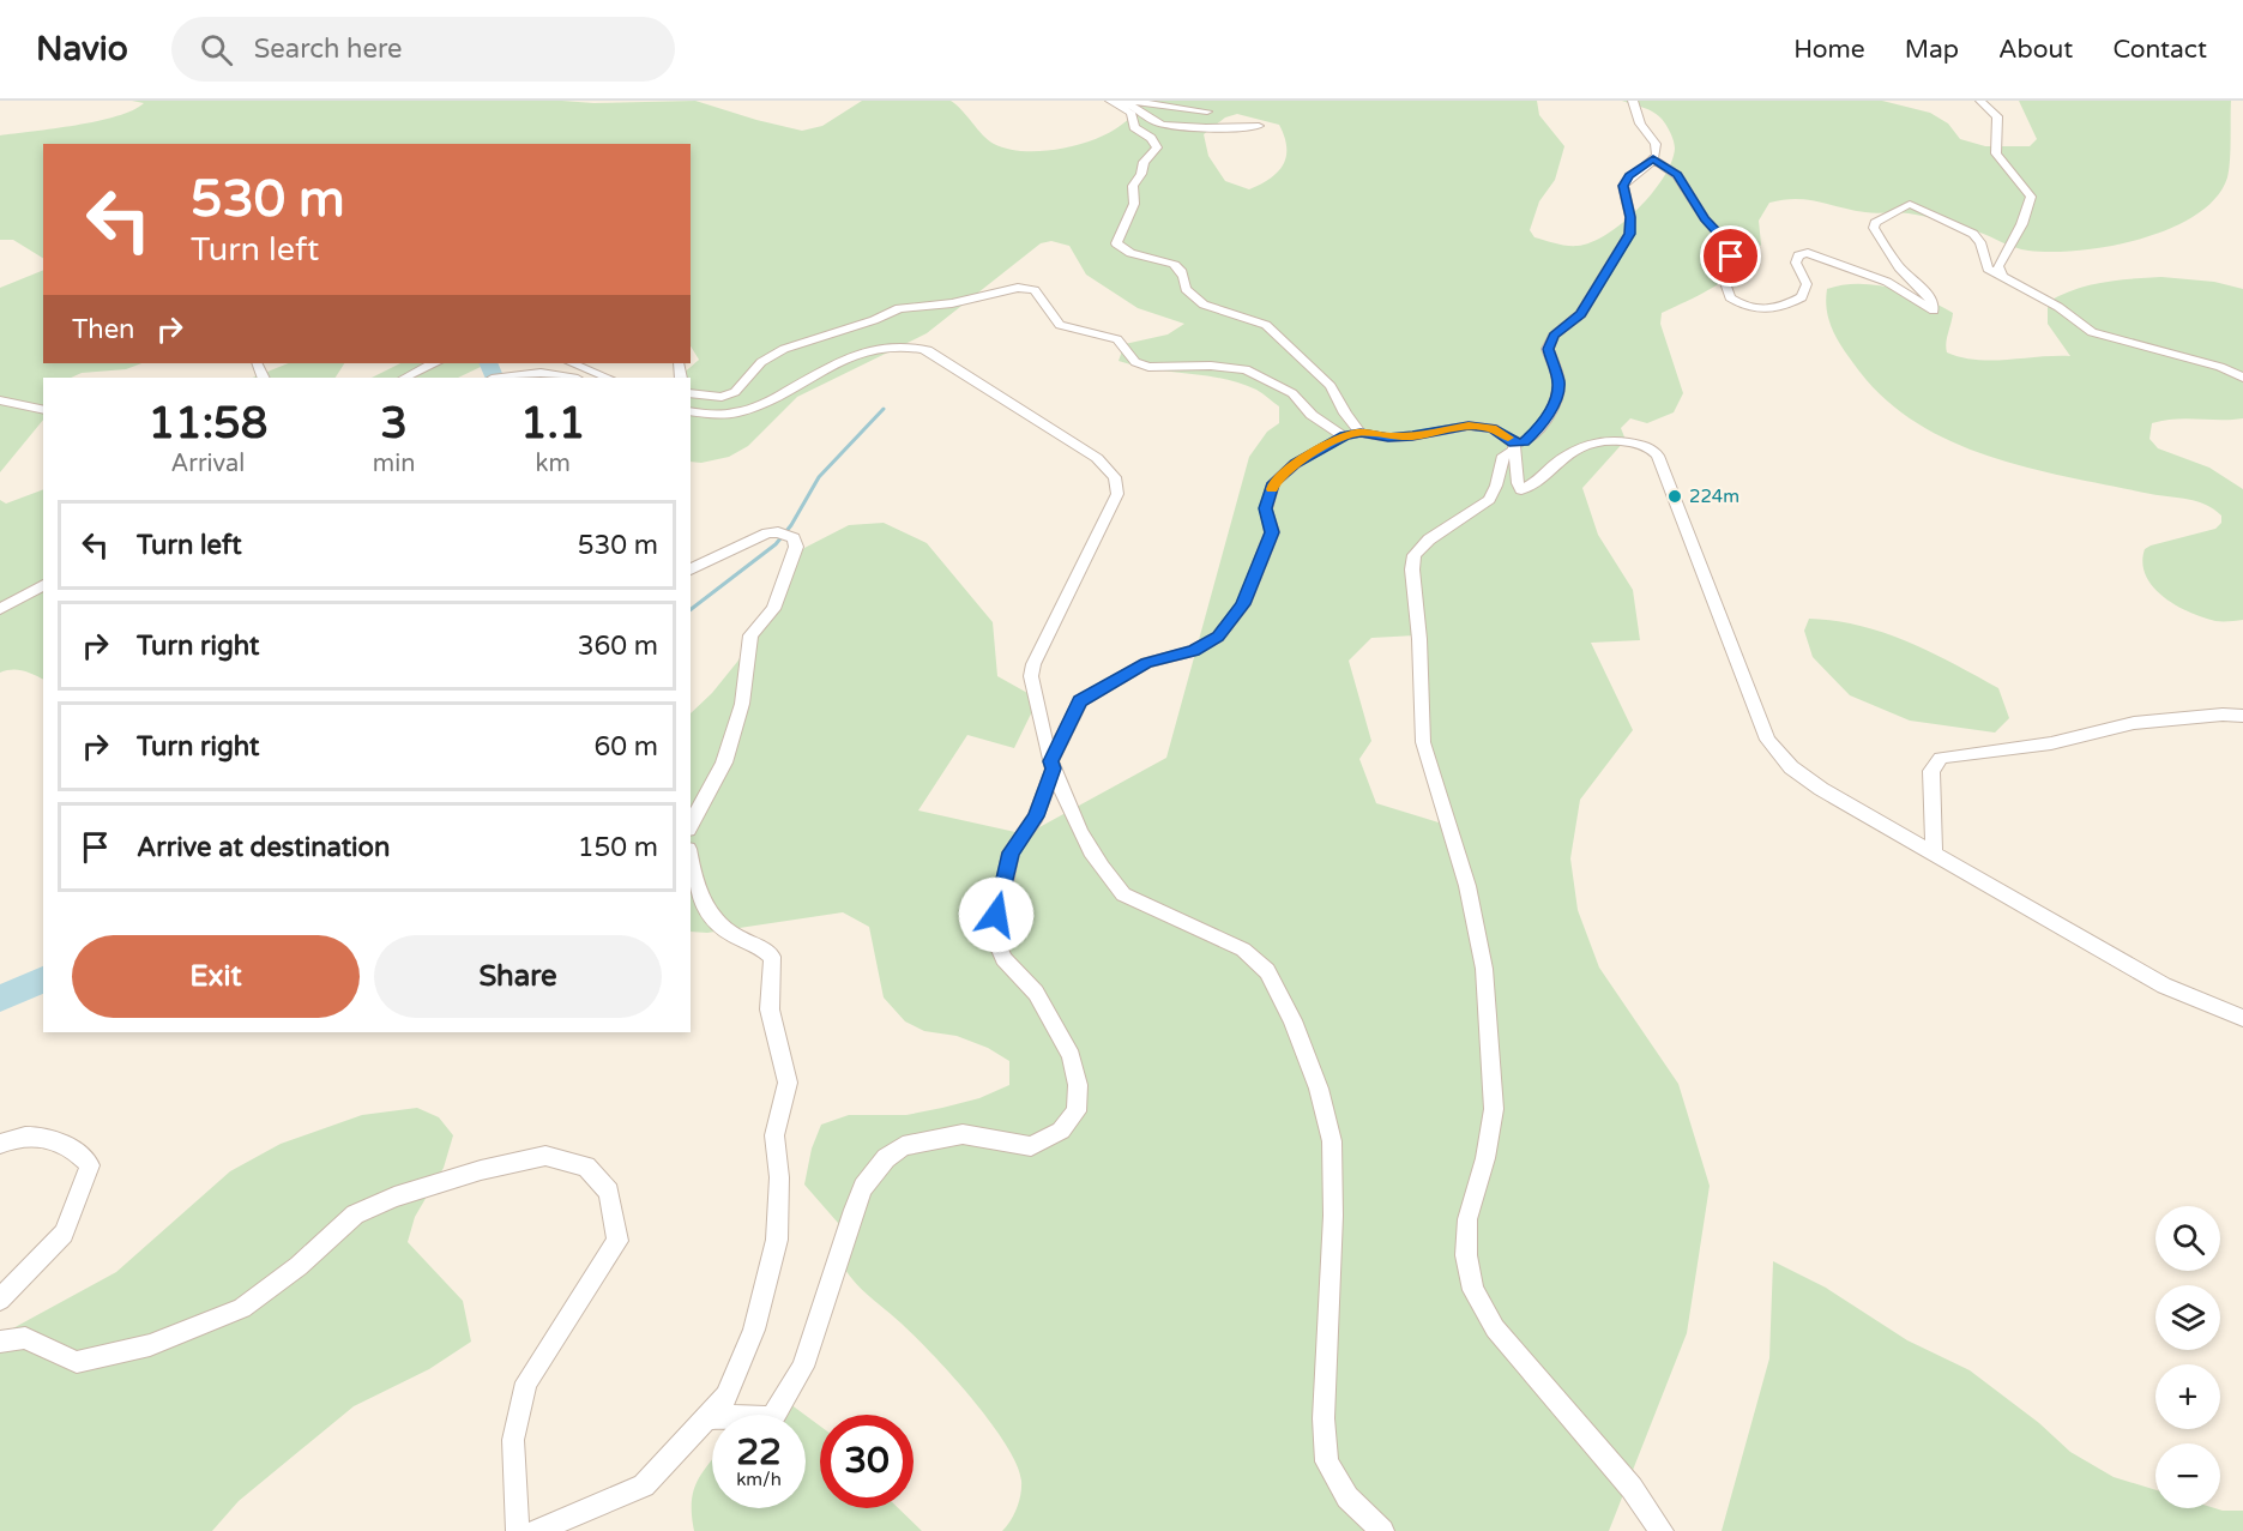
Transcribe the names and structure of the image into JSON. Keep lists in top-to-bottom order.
{
  "places": ["224m"],
  "page": {
    "header": "Navio",
    "search": "Search here",
    "nav": [
      "Home",
      "Map",
      "About",
      "Contact"
    ],
    "turn": ["530 m", "Turn left"],
    "then": "Then",
    "eta": [
      "11:58",
      "Arrival",
      "3",
      "min",
      "1.1",
      "km"
    ],
    "list": [
      {
        "name": "Turn left",
        "value": "530 m"
      },
      {
        "name": "Turn right",
        "value": "360 m"
      },
      {
        "name": "Turn right",
        "value": "60 m"
      },
      {
        "name": "Arrive at destination",
        "value": "150 m"
      }
    ],
    "buttons": ["Exit", "Share"],
    "map_buttons": ["+", "−"],
    "speed": "22 km/h",
    "limit": "30"
  }
}
